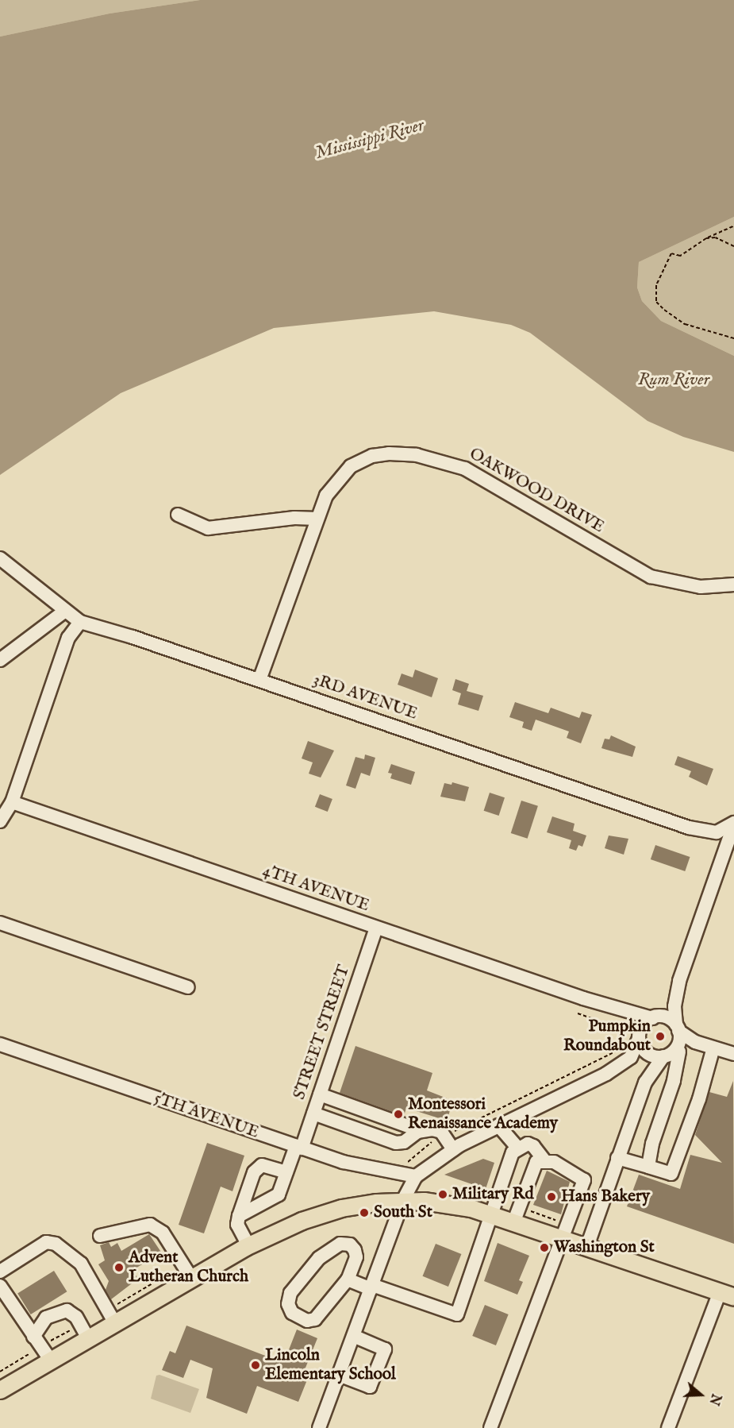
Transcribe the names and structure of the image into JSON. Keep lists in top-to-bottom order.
{
  "streets": {
    "street": [
      "OAKWOOD DRIVE",
      "3RD AVENUE",
      "4TH AVENUE",
      "STREET STREET",
      "5TH AVENUE"
    ]
  },
  "crossings": [
    ["OAKWOOD DRIVE", "3RD AVENUE"],
    ["4TH AVENUE", "STREET STREET"],
    ["STREET STREET", "5TH AVENUE"]
  ],
  "water": ["Mississippi River", "Rum River"],
  "places": [
    "Pumpkin Roundabout",
    "Montessori Renaissance Academy",
    "Military Rd",
    "Hans Bakery",
    "South St",
    "Washington St",
    "Advent Lutheran Church",
    "Lincoln Elementary School"
  ],
  "north": "right"
}
